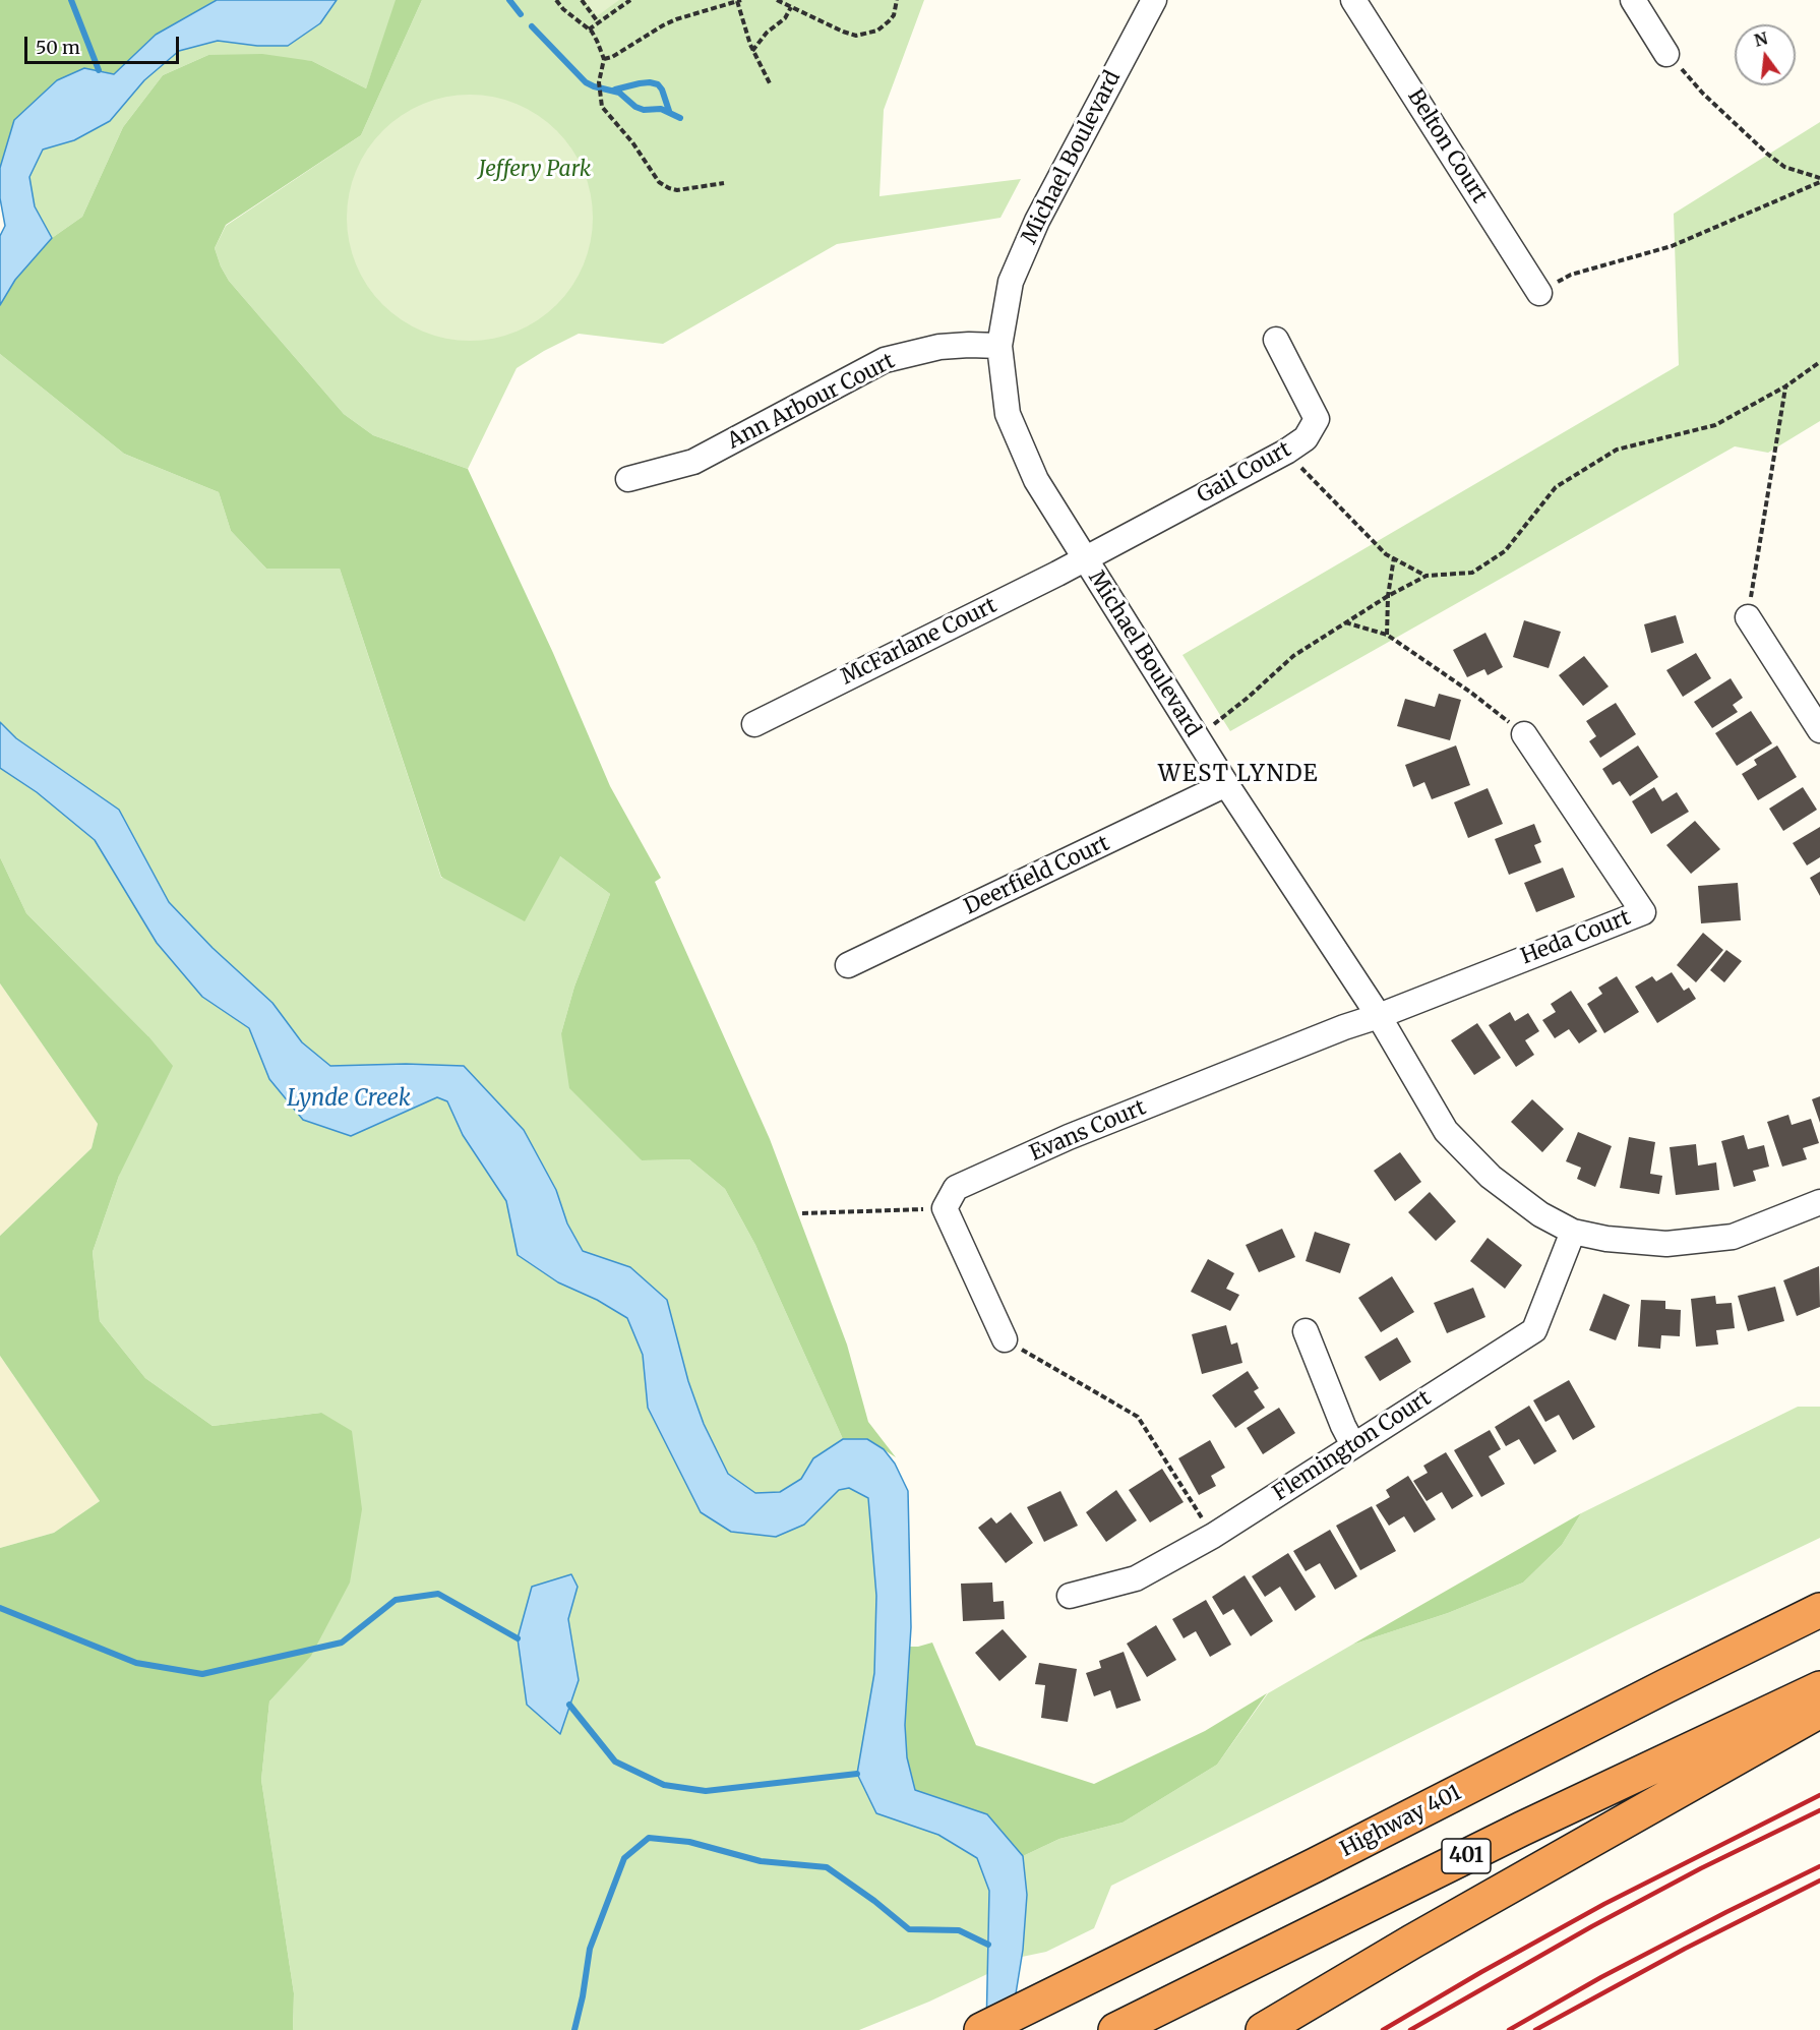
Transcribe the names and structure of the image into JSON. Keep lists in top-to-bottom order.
{
  "streets": {
    "highway": ["Highway 401", "401"],
    "street": [
      "Belton Court",
      "Michael Boulevard",
      "Ann Arbour Court",
      "Gail Court",
      "McFarlane Court",
      "Deerfield Court",
      "Heda Court",
      "Evans Court",
      "Flemington Court"
    ]
  },
  "crossings": [
    ["Michael Boulevard", "Ann Arbour Court"],
    ["Michael Boulevard", "Gail Court"],
    ["Michael Boulevard", "McFarlane Court"],
    ["Michael Boulevard", "Deerfield Court"],
    ["Michael Boulevard", "Heda Court"],
    ["Michael Boulevard", "Evans Court"],
    ["Michael Boulevard", "Flemington Court"],
    ["Gail Court", "McFarlane Court"],
    ["Heda Court", "Evans Court"]
  ],
  "districts": ["WEST LYNDE"],
  "water": ["Lynde Creek"],
  "parks": ["Jeffery Park"],
  "scale_bar": "50 m",
  "north": "top"
}
